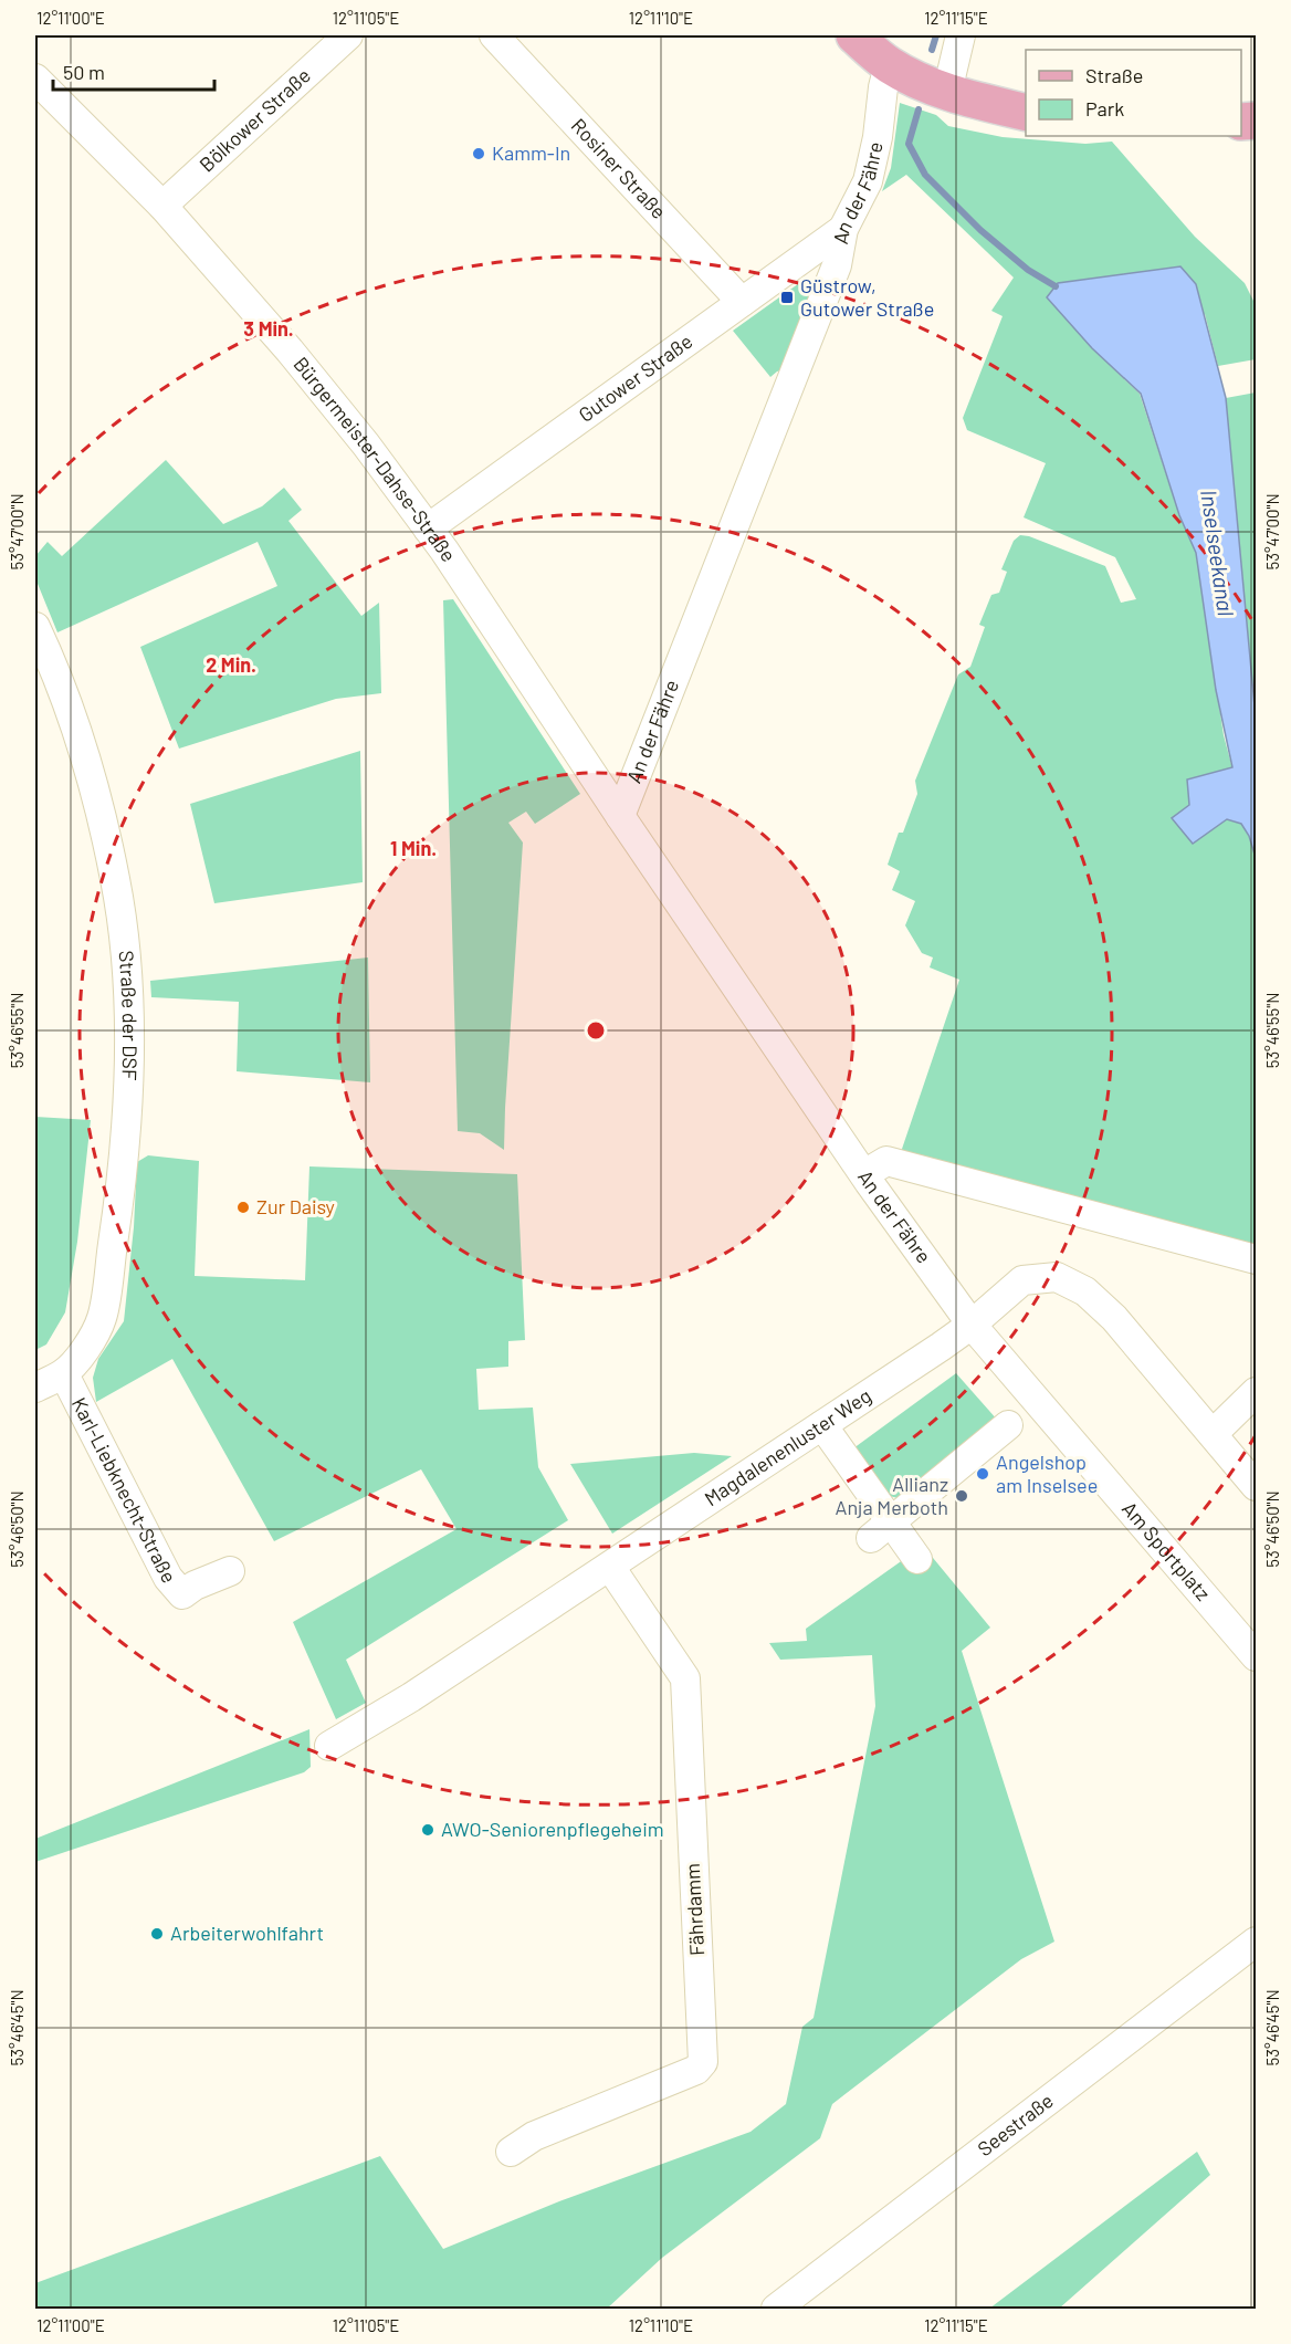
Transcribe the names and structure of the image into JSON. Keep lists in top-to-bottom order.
{
  "streets": {
    "street": [
      "Bölkower Straße",
      "Rosiner Straße",
      "An der Fähre",
      "Gutower Straße",
      "Bürgermeister-Dahse-Straße",
      "Straße der DSF",
      "Magdalenenluster Weg",
      "Karl-Liebknecht-Straße",
      "Am Sportplatz",
      "Fährdamm",
      "Seestraße"
    ]
  },
  "crossings": [
    ["Bölkower Straße", "Bürgermeister-Dahse-Straße"],
    ["Rosiner Straße", "Gutower Straße"],
    ["An der Fähre", "Gutower Straße"],
    ["An der Fähre", "Bürgermeister-Dahse-Straße"],
    ["An der Fähre", "Magdalenenluster Weg"],
    ["An der Fähre", "Am Sportplatz"],
    ["Gutower Straße", "Bürgermeister-Dahse-Straße"],
    ["Straße der DSF", "Karl-Liebknecht-Straße"],
    ["Magdalenenluster Weg", "Am Sportplatz"],
    ["Magdalenenluster Weg", "Fährdamm"]
  ],
  "water": ["Inselseekanal"],
  "places": {
    "other": [
      "Kamm-In",
      "Zur Daisy",
      "Angelshop am Inselsee",
      "Allianz Anja Merboth",
      "AWO-Seniorenpflegeheim",
      "Arbeiterwohlfahrt"
    ],
    "transit": ["Güstrow, Gutower Straße"]
  },
  "legend": ["Straße", "Park"],
  "scale_bar": "50 m",
  "coordinates": [
    "12°11'00\"E",
    "12°11'05\"E",
    "12°11'10\"E",
    "12°11'15\"E",
    "53°47'00\"N",
    "53°46'55\"N",
    "53°46'50\"N",
    "53°46'45\"N"
  ],
  "rings": ["3 Min.", "2 Min.", "1 Min."]
}
